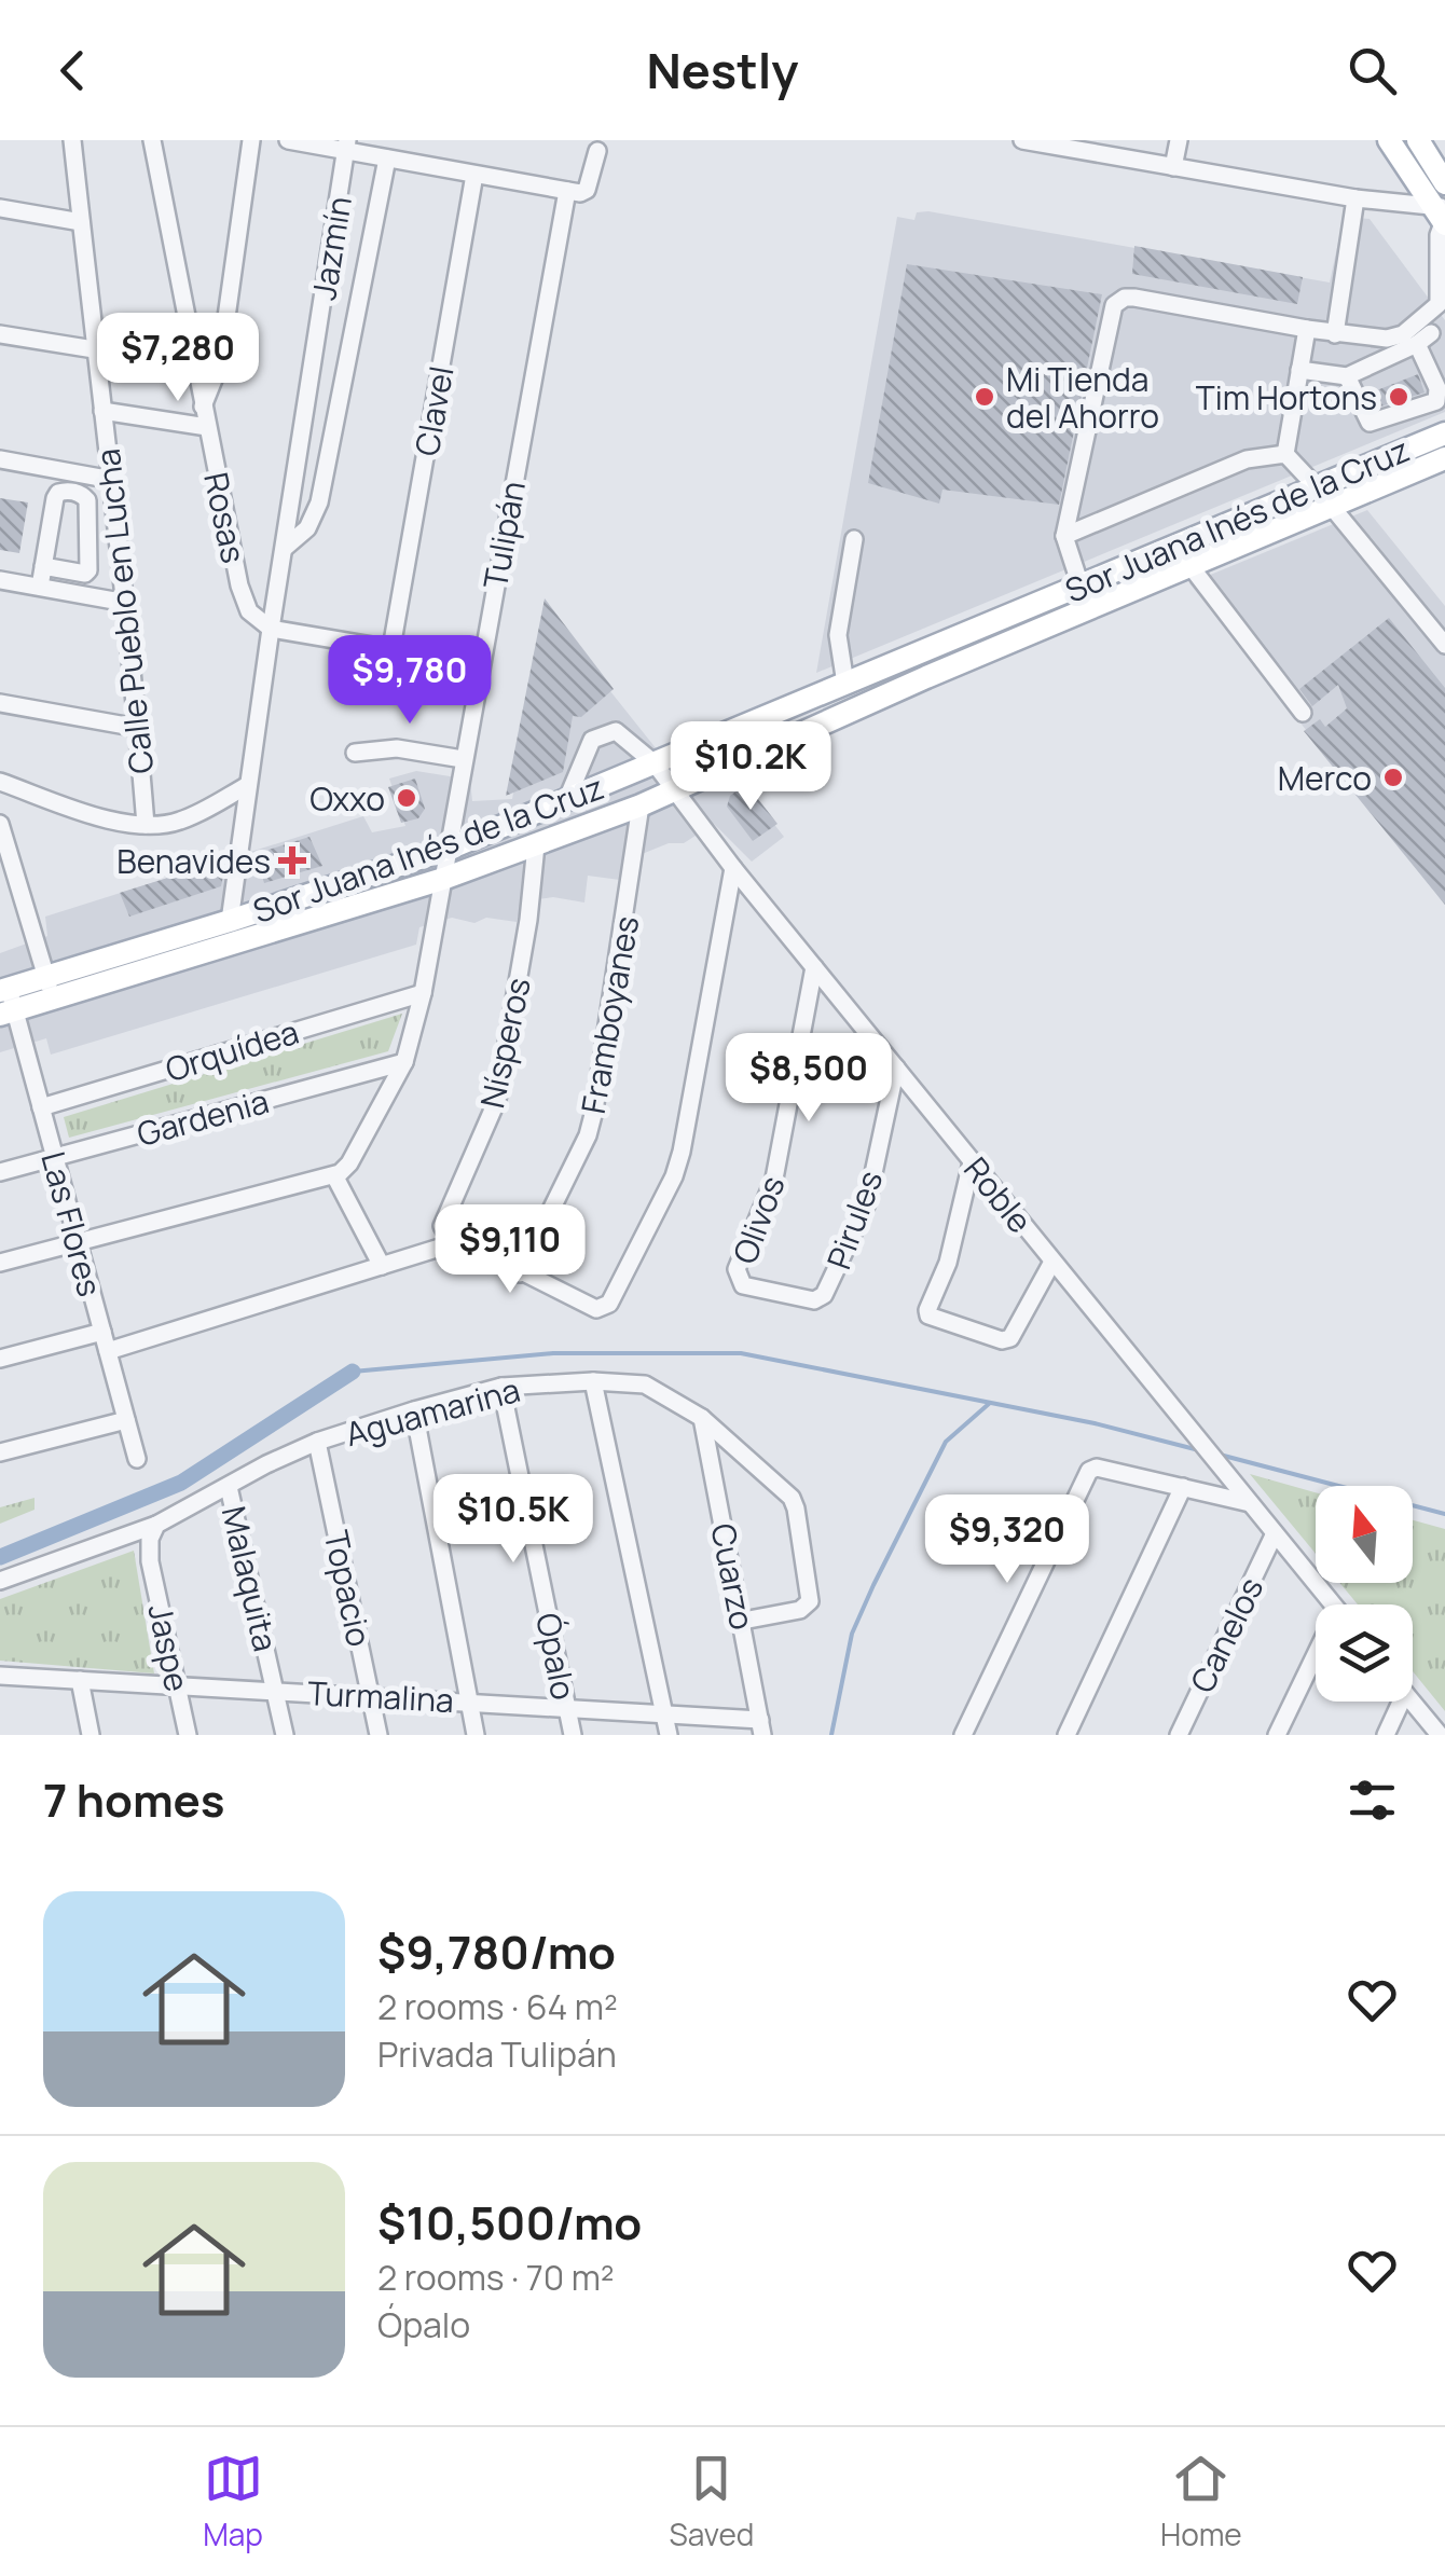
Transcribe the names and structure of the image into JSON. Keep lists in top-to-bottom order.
{
  "streets": {
    "main road": ["Sor Juana Inés de la Cruz"],
    "street": [
      "Jazmín",
      "Clavel",
      "Rosas",
      "Tulipán",
      "Calle Pueblo en Lucha",
      "Framboyanes",
      "Nísperos",
      "Orquídea",
      "Gardenia",
      "Roble",
      "Olivos",
      "Pirules",
      "Las Flores",
      "Aguamarina",
      "Cuarzo",
      "Malaquita",
      "Topacio",
      "Canelos",
      "Jaspe",
      "Ópalo",
      "Turmalina"
    ]
  },
  "crossings": [
    ["Jazmín", "Rosas"],
    ["Jazmín", "Sor Juana Inés de la Cruz"],
    ["Sor Juana Inés de la Cruz", "Tulipán"],
    ["Sor Juana Inés de la Cruz", "Framboyanes"],
    ["Sor Juana Inés de la Cruz", "Nísperos"],
    ["Sor Juana Inés de la Cruz", "Roble"],
    ["Sor Juana Inés de la Cruz", "Las Flores"],
    ["Tulipán", "Orquídea"],
    ["Tulipán", "Gardenia"],
    ["Orquídea", "Las Flores"],
    ["Gardenia", "Las Flores"],
    ["Roble", "Olivos"],
    ["Roble", "Pirules"],
    ["Roble", "Canelos"],
    ["Olivos", "Pirules"],
    ["Aguamarina", "Cuarzo"],
    ["Aguamarina", "Malaquita"],
    ["Aguamarina", "Topacio"],
    ["Aguamarina", "Jaspe"],
    ["Aguamarina", "Ópalo"],
    ["Cuarzo", "Turmalina"],
    ["Malaquita", "Turmalina"],
    ["Topacio", "Turmalina"],
    ["Jaspe", "Turmalina"],
    ["Ópalo", "Turmalina"]
  ],
  "places": {
    "other": [
      "Mi Tienda del Ahorro",
      "Tim Hortons",
      "Merco",
      "Oxxo"
    ],
    "health": ["Benavides"]
  },
  "north": "top",
  "page": {
    "header": "Nestly",
    "price": [
      "$7,280",
      "$9,780",
      "$10.2K",
      "$8,500",
      "$9,110",
      "$10.5K",
      "$9,320"
    ],
    "heading": "7 homes",
    "list": [
      {
        "name": "$9,780/mo",
        "note": "2 rooms · 64 m² · Privada Tulipán"
      },
      {
        "name": "$10,500/mo",
        "note": "2 rooms · 70 m² · Ópalo"
      }
    ],
    "tabs": ["Map", "Saved", "Home"]
  }
}
